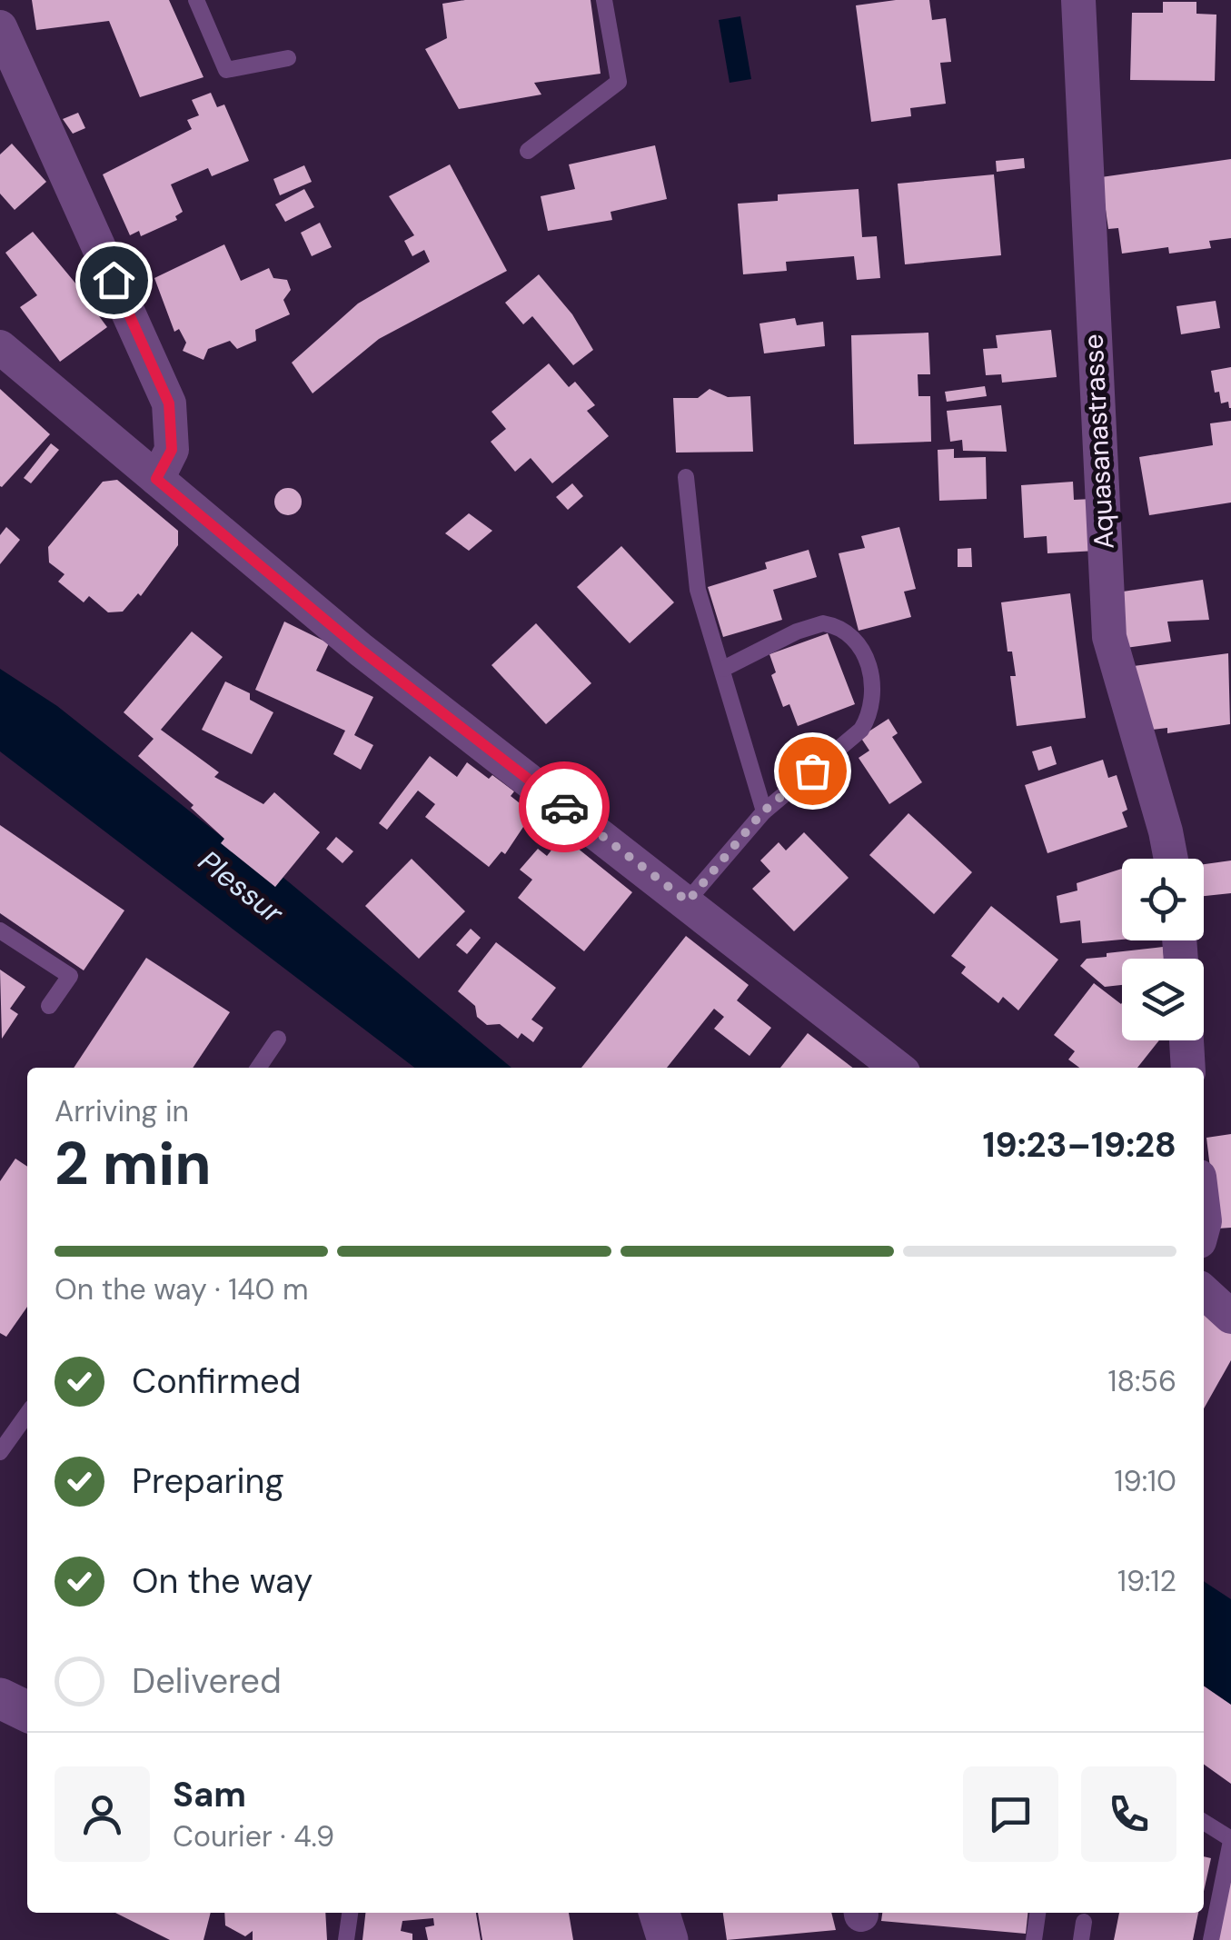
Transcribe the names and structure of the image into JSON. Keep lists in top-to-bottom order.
{
  "streets": {
    "street": ["Aquasanastrasse"]
  },
  "water": ["Plessur"],
  "page": {
    "heading": ["2 min", "Arriving in", "19:23–19:28"],
    "panel": ["Sam", "Courier · 4.9"],
    "bar": "On the way · 140 m",
    "list": [
      ["Confirmed", "18:56"],
      ["Preparing", "19:10"],
      ["On the way", "19:12"],
      "Delivered"
    ]
  }
}
